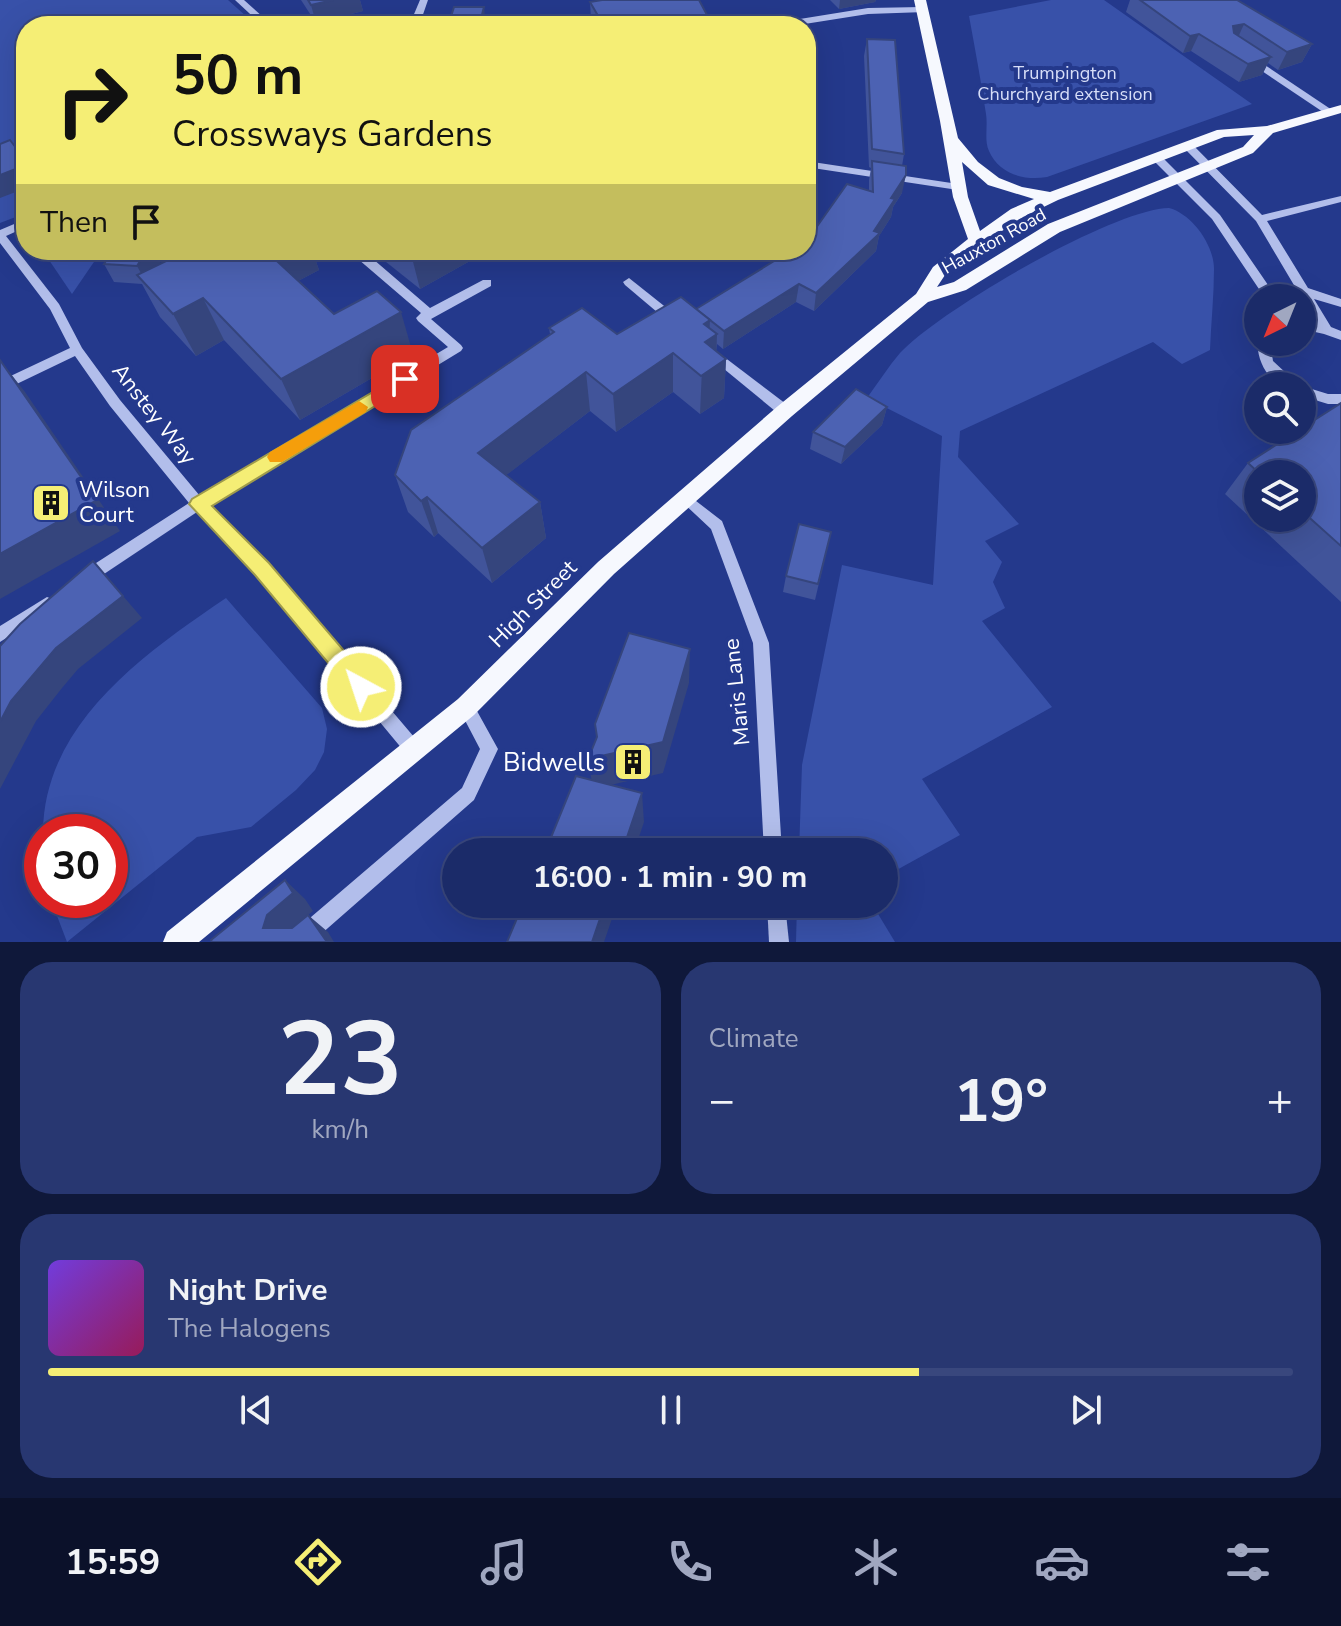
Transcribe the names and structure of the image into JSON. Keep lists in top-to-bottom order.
{
  "streets": {
    "main road": ["Hauxton Road", "High Street"],
    "street": ["Anstey Way", "Maris Lane"]
  },
  "crossings": [
    ["Hauxton Road", "High Street"],
    ["Anstey Way", "High Street"],
    ["High Street", "Maris Lane"]
  ],
  "parks": ["Trumpington Churchyard extension"],
  "places": {
    "building": ["Wilson Court", "Bidwells"]
  },
  "north": "bottom left",
  "page": {
    "turn": ["50 m", "Crossways Gardens"],
    "then": "Then",
    "limit": "30",
    "trip": "16:00 · 1 min · 90 m",
    "tile": [
      ["23", "km/h"],
      "Climate"
    ],
    "heat": ["−", "19°", "+"],
    "song": ["Night Drive", "The Halogens"],
    "tabs": "15:59"
  }
}
